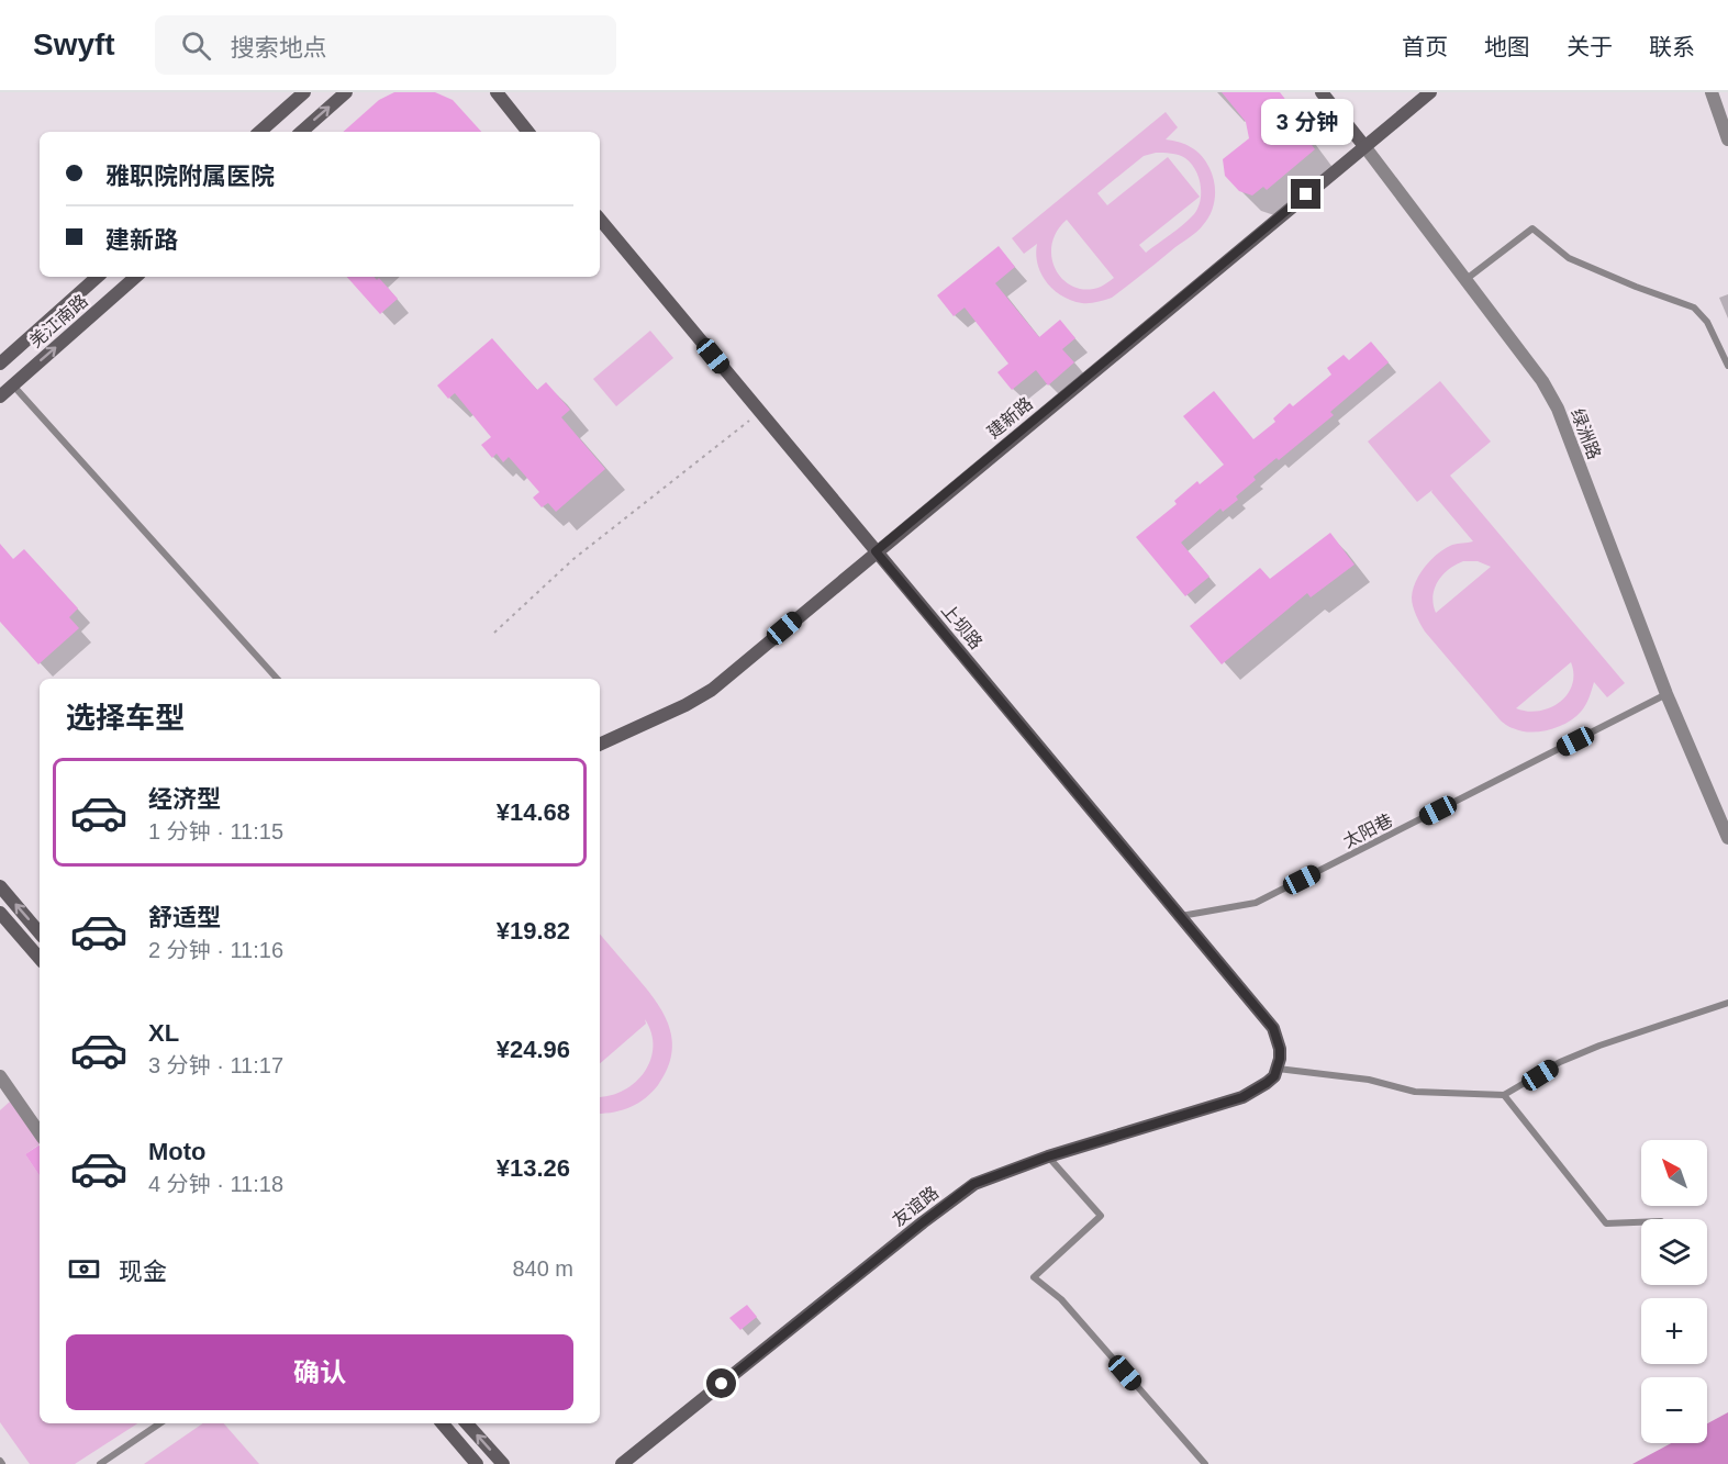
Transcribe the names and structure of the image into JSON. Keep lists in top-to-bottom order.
{
  "streets": {
    "street": [
      "羌江南路",
      "建新路",
      "绿洲路",
      "上坝路",
      "友谊路"
    ],
    "lane": ["太阳巷"]
  },
  "crossings": [
    ["建新路", "绿洲路"],
    ["建新路", "上坝路"],
    ["绿洲路", "太阳巷"],
    ["上坝路", "太阳巷"],
    ["上坝路", "友谊路"]
  ],
  "north": "top left",
  "page": {
    "header": "Swyft",
    "search": "搜索地点",
    "nav": [
      "首页",
      "地图",
      "关于",
      "联系"
    ],
    "bubble": "3 分钟",
    "banner": ["雅职院附属医院", "建新路"],
    "heading": "选择车型",
    "list": [
      {
        "name": "经济型",
        "note": "1 分钟 · 11:15",
        "value": "¥14.68"
      },
      {
        "name": "舒适型",
        "note": "2 分钟 · 11:16",
        "value": "¥19.82"
      },
      {
        "name": "XL",
        "note": "3 分钟 · 11:17",
        "value": "¥24.96"
      },
      {
        "name": "Moto",
        "note": "4 分钟 · 11:18",
        "value": "¥13.26"
      }
    ],
    "map_buttons": ["+", "−"],
    "pay": ["现金", "840 m"],
    "buttons": "确认"
  }
}
